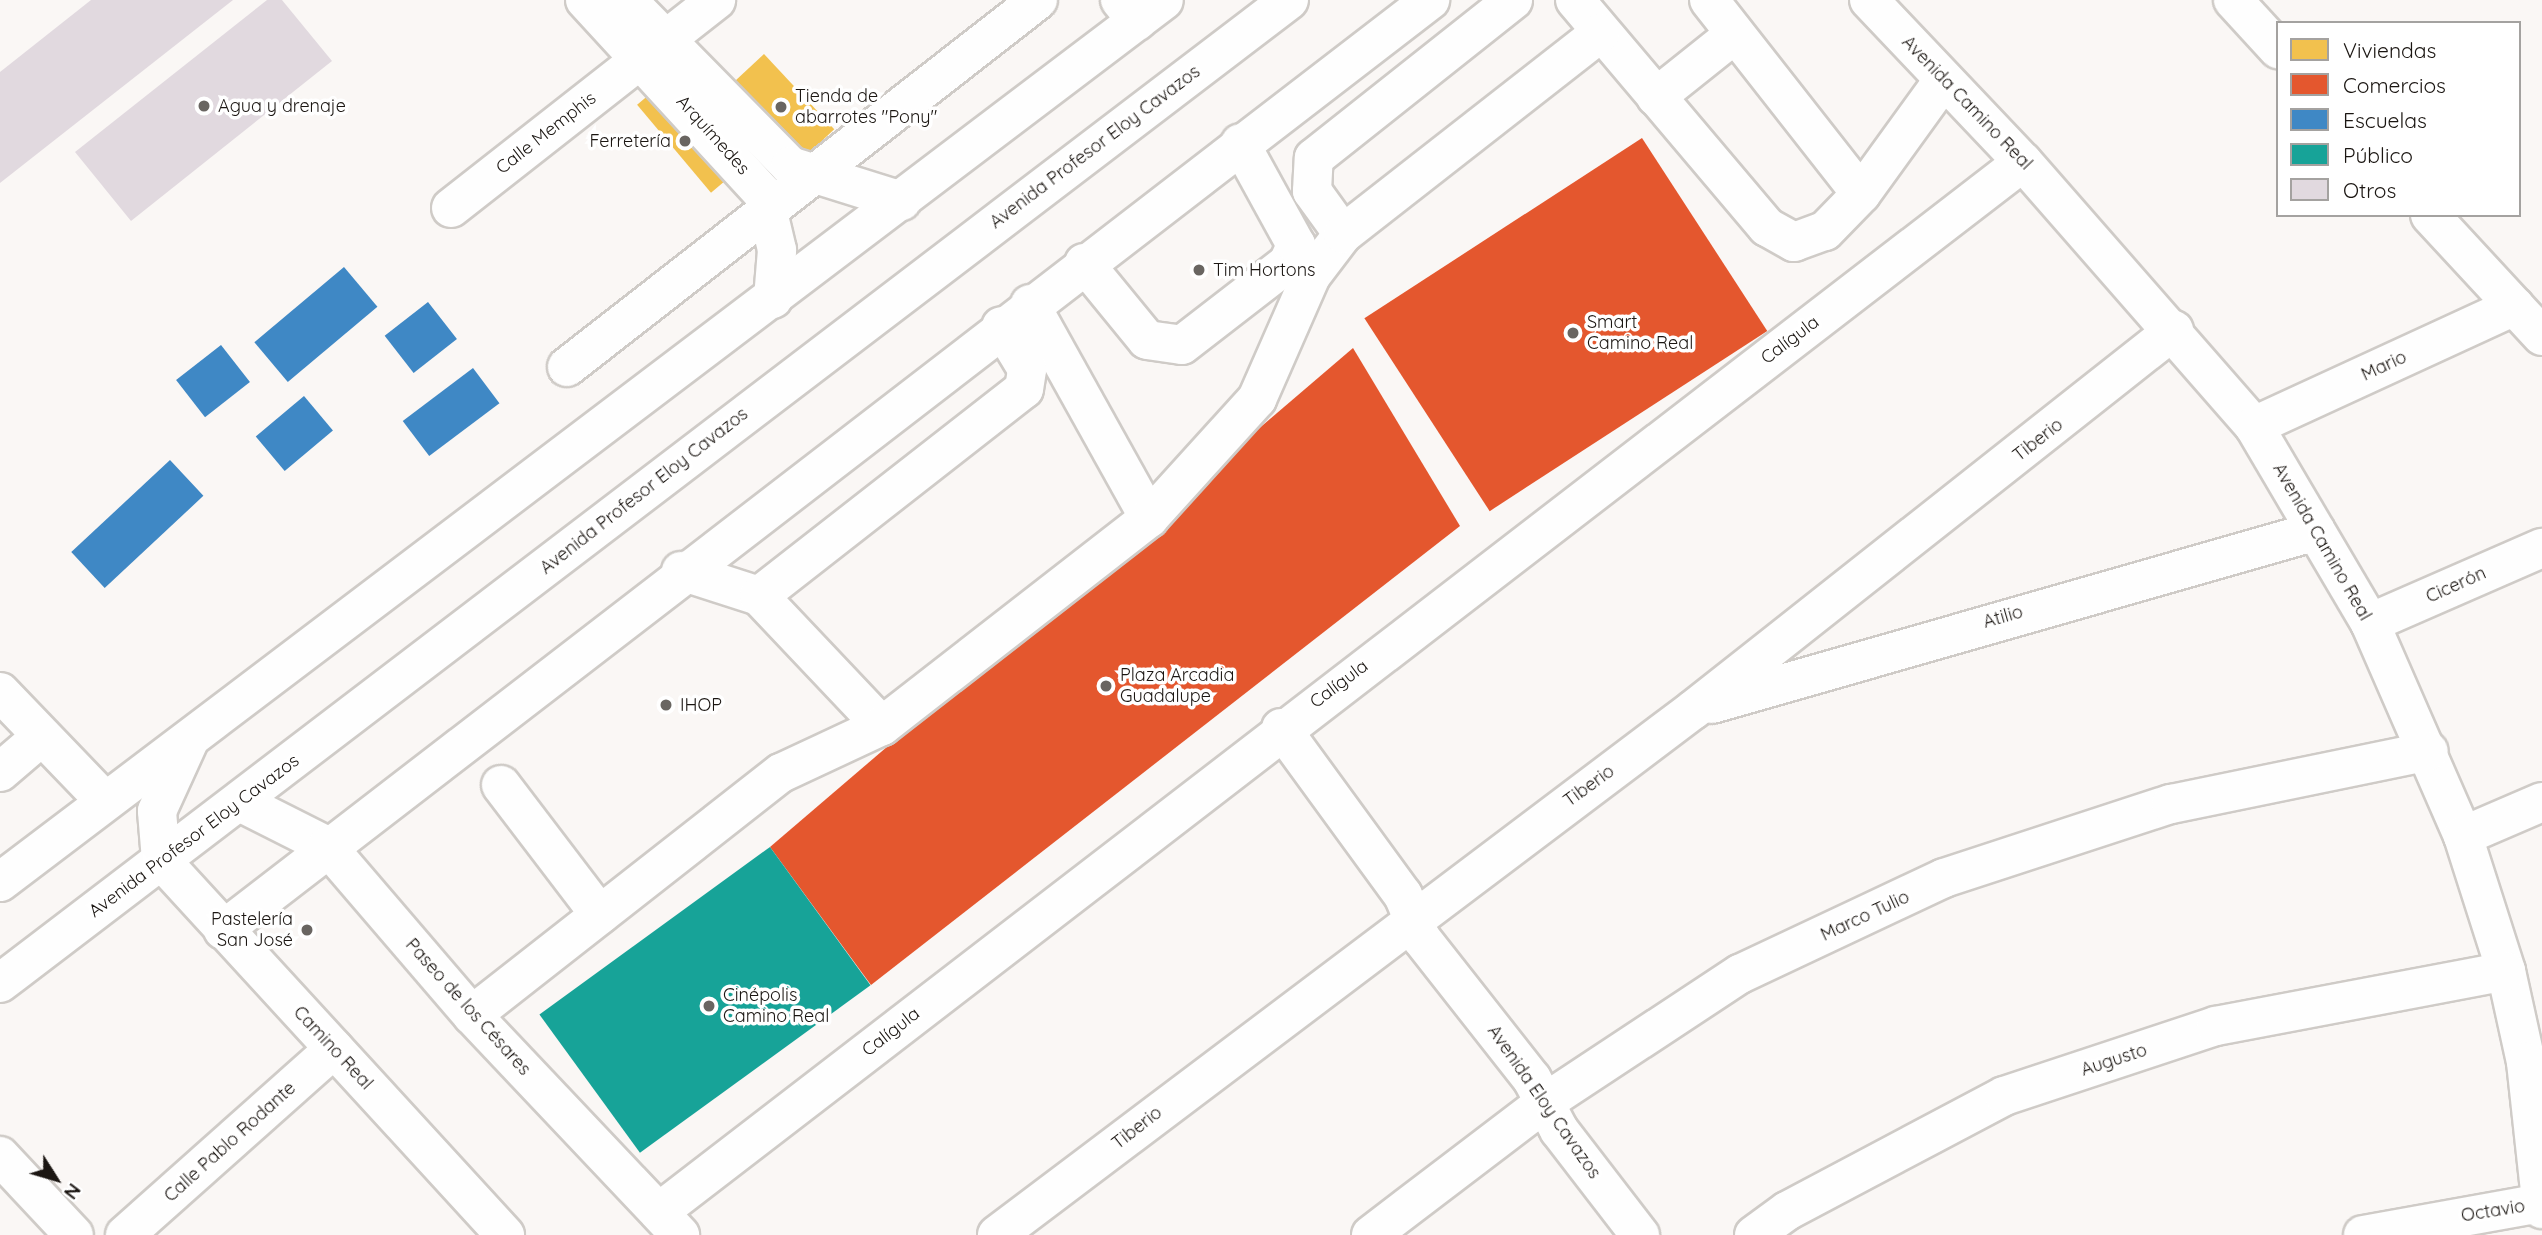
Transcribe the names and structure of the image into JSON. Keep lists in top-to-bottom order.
{
  "streets": {
    "street": [
      "Avenida Camino Real",
      "Calle Memphis",
      "Arquímedes",
      "Avenida Profesor Eloy Cavazos",
      "Calígula",
      "Mario",
      "Tiberio",
      "Cicerón",
      "Atilio",
      "Marco Tulio",
      "Paseo de los Césares",
      "Camino Real",
      "Augusto",
      "Avenida Eloy Cavazos",
      "Calle Pablo Rodante",
      "Octavio"
    ]
  },
  "crossings": [
    ["Avenida Camino Real", "Calígula"],
    ["Avenida Camino Real", "Mario"],
    ["Avenida Camino Real", "Tiberio"],
    ["Avenida Camino Real", "Cicerón"],
    ["Avenida Camino Real", "Atilio"],
    ["Avenida Camino Real", "Marco Tulio"],
    ["Avenida Camino Real", "Augusto"],
    ["Avenida Camino Real", "Octavio"],
    ["Calle Memphis", "Arquímedes"],
    ["Avenida Profesor Eloy Cavazos", "Paseo de los Césares"],
    ["Avenida Profesor Eloy Cavazos", "Camino Real"],
    ["Calígula", "Paseo de los Césares"],
    ["Calígula", "Avenida Eloy Cavazos"],
    ["Tiberio", "Atilio"],
    ["Tiberio", "Avenida Eloy Cavazos"],
    ["Marco Tulio", "Avenida Eloy Cavazos"],
    ["Camino Real", "Calle Pablo Rodante"]
  ],
  "places": [
    "Agua y drenaje",
    "Tienda de abarrotes \"Pony\"",
    "Ferretería",
    "Tim Hortons",
    "Smart Camino Real",
    "Plaza Arcadia Guadalupe",
    "IHOP",
    "Pastelería San José",
    "Cinépolis Camino Real"
  ],
  "legend": [
    "Viviendas",
    "Comercios",
    "Escuelas",
    "Público",
    "Otros"
  ],
  "north": "bottom right"
}
